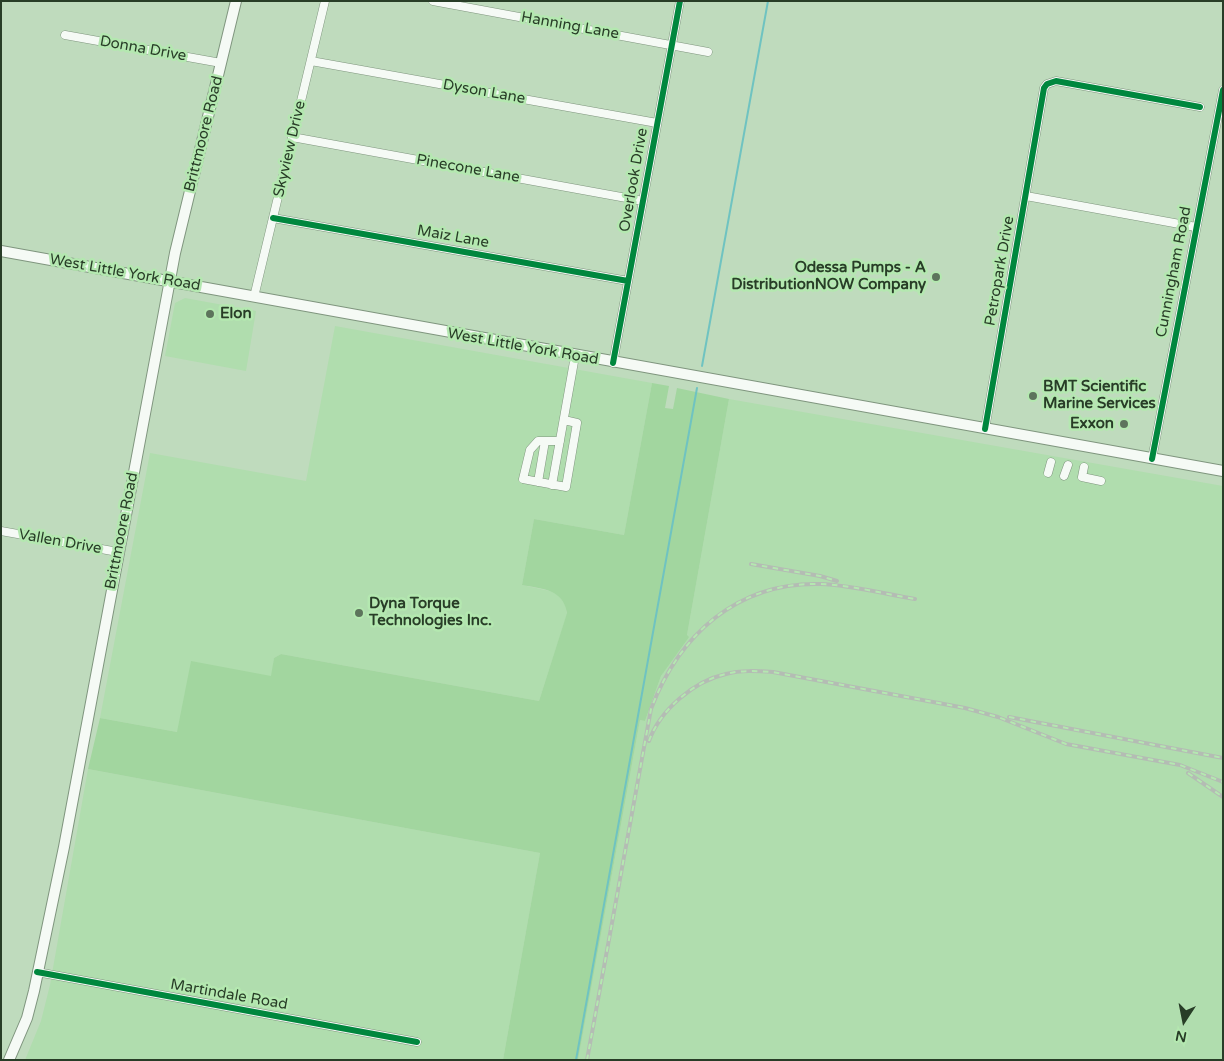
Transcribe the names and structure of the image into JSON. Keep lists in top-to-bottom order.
{
  "streets": {
    "main road": ["Brittmoore Road", "West Little York Road"],
    "street": [
      "Hanning Lane",
      "Donna Drive",
      "Dyson Lane",
      "Skyview Drive",
      "Pinecone Lane",
      "Overlook Drive",
      "Maiz Lane",
      "Petropark Drive",
      "Cunningham Road",
      "Vallen Drive",
      "Martindale Road"
    ]
  },
  "crossings": [
    ["Hanning Lane", "Overlook Drive"],
    ["Donna Drive", "Brittmoore Road"],
    ["Dyson Lane", "Skyview Drive"],
    ["Dyson Lane", "Overlook Drive"],
    ["Brittmoore Road", "West Little York Road"],
    ["Brittmoore Road", "Vallen Drive"],
    ["Brittmoore Road", "Martindale Road"],
    ["Skyview Drive", "Pinecone Lane"],
    ["Skyview Drive", "Maiz Lane"],
    ["Skyview Drive", "West Little York Road"],
    ["Pinecone Lane", "Overlook Drive"],
    ["Overlook Drive", "Maiz Lane"],
    ["Overlook Drive", "West Little York Road"],
    ["Petropark Drive", "West Little York Road"],
    ["Cunningham Road", "West Little York Road"]
  ],
  "places": [
    "Odessa Pumps - A DistributionNOW Company",
    "Elon",
    "BMT Scientific Marine Services",
    "Exxon",
    "Dyna Torque Technologies Inc."
  ],
  "north": "bottom"
}
